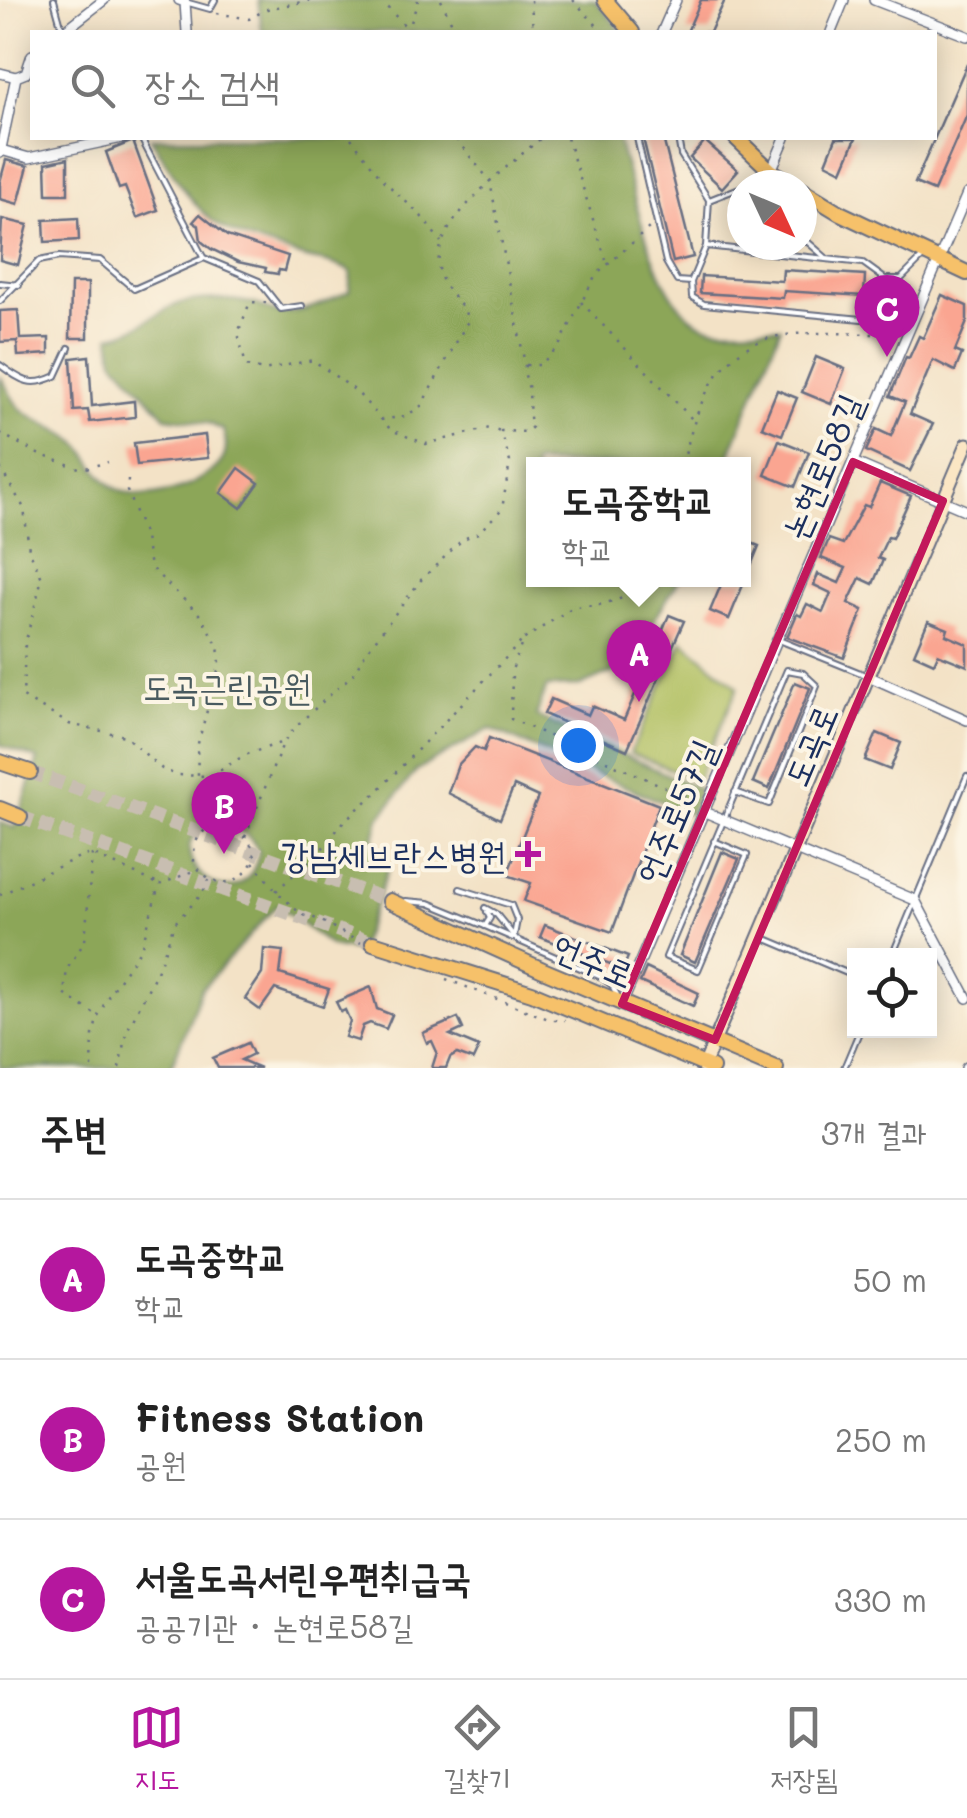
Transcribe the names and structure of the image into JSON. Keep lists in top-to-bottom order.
{
  "streets": {
    "main road": ["도곡로", "언주로"],
    "street": ["논현로58길", "언주로57길"]
  },
  "crossings": [
    ["논현로58길", "언주로57길"],
    ["도곡로", "언주로"],
    ["언주로57길", "언주로"]
  ],
  "parks": ["도곡근린공원"],
  "places": {
    "health": ["강남세브란스병원"]
  },
  "north": "bottom right",
  "page": {
    "search": "장소 검색",
    "pins": ["C", "A", "B"],
    "popup": ["도곡중학교", "학교"],
    "heading": ["주변", "3개 결과"],
    "list": [
      {
        "mark": "A",
        "name": "도곡중학교",
        "note": "학교",
        "value": "50 m"
      },
      {
        "mark": "B",
        "name": "Fitness Station",
        "note": "공원",
        "value": "250 m"
      },
      {
        "mark": "C",
        "name": "서울도곡서린우편취급국",
        "note": "공공기관 · 논현로58길",
        "value": "330 m"
      }
    ],
    "nav": ["지도", "길찾기", "저장됨"]
  }
}
